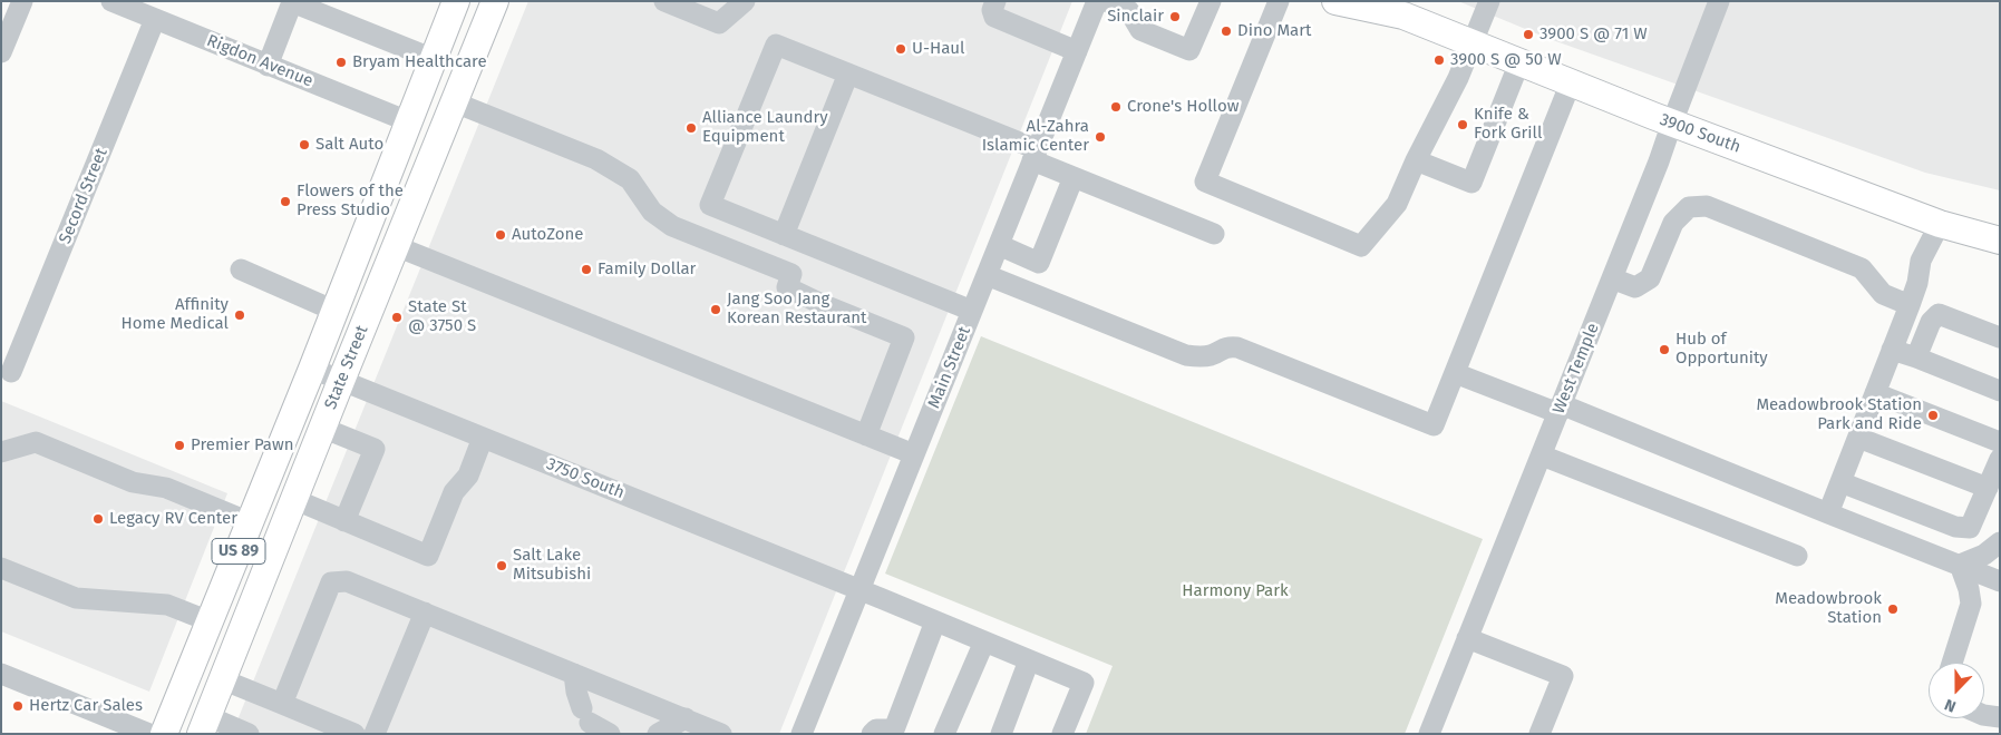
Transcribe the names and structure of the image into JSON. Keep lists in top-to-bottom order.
{
  "streets": {
    "main road": ["3900 South", "State Street", "US 89"],
    "street": [
      "Rigdon Avenue",
      "Secord Street",
      "Main Street",
      "West Temple",
      "3750 South"
    ]
  },
  "crossings": [
    ["Rigdon Avenue", "Secord Street"],
    ["Rigdon Avenue", "State Street"],
    ["3900 South", "West Temple"],
    ["State Street", "3750 South"],
    ["Main Street", "3750 South"]
  ],
  "parks": ["Harmony Park"],
  "places": [
    "Sinclair",
    "Dino Mart",
    "3900 S @ 71 W",
    "U-Haul",
    "3900 S @ 50 W",
    "Bryam Healthcare",
    "Crone's Hollow",
    "Knife & Fork Grill",
    "Alliance Laundry Equipment",
    "Al-Zahra Islamic Center",
    "Salt Auto",
    "Flowers of the Press Studio",
    "AutoZone",
    "Family Dollar",
    "Jang Soo Jang Korean Restaurant",
    "Affinity Home Medical",
    "State St @ 3750 S",
    "Hub of Opportunity",
    "Meadowbrook Station Park and Ride",
    "Premier Pawn",
    "Legacy RV Center",
    "Salt Lake Mitsubishi",
    "Meadowbrook Station",
    "Hertz Car Sales"
  ],
  "north": "bottom"
}
